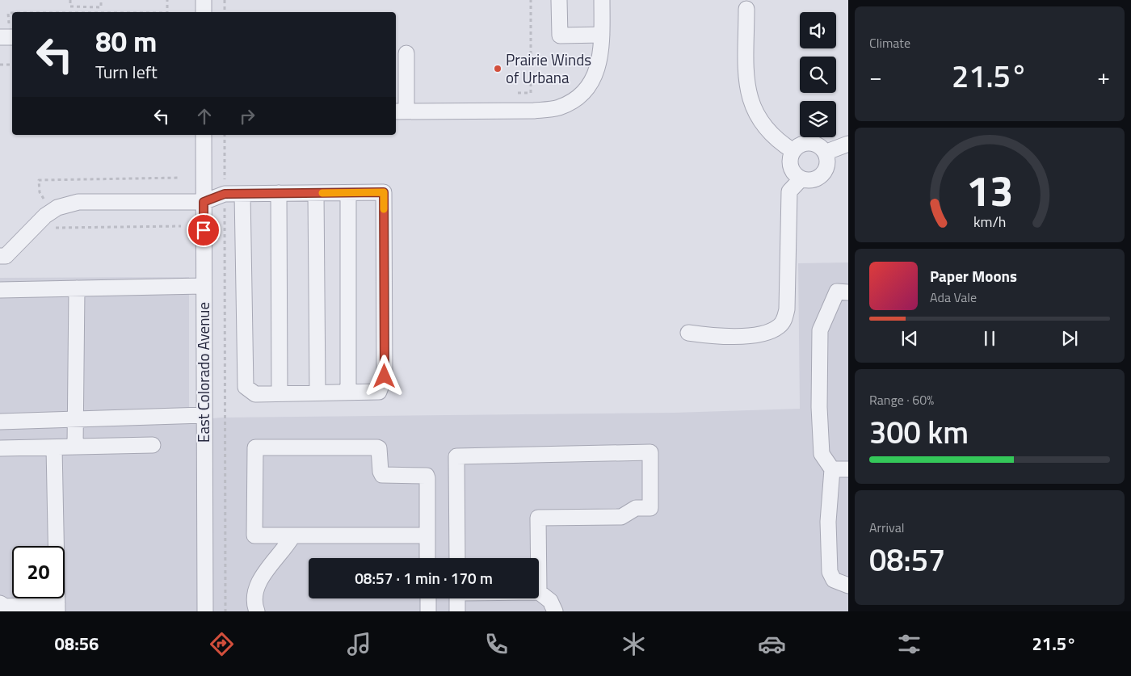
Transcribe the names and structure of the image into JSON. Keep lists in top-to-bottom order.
{
  "streets": {
    "street": ["East Colorado Avenue"]
  },
  "places": ["Prairie Winds of Urbana"],
  "page": {
    "tile": [
      "Climate",
      ["Range · 60%", "300 km"],
      ["Arrival", "08:57"]
    ],
    "turn": ["80 m", "Turn left"],
    "heat": ["−", "21.5°", "+"],
    "song": ["Paper Moons", "Ada Vale"],
    "limit": "20",
    "trip": "08:57 · 1 min · 170 m",
    "tabs": ["08:56", "21.5°"],
    "gauge": ["13", "km/h"]
  }
}
